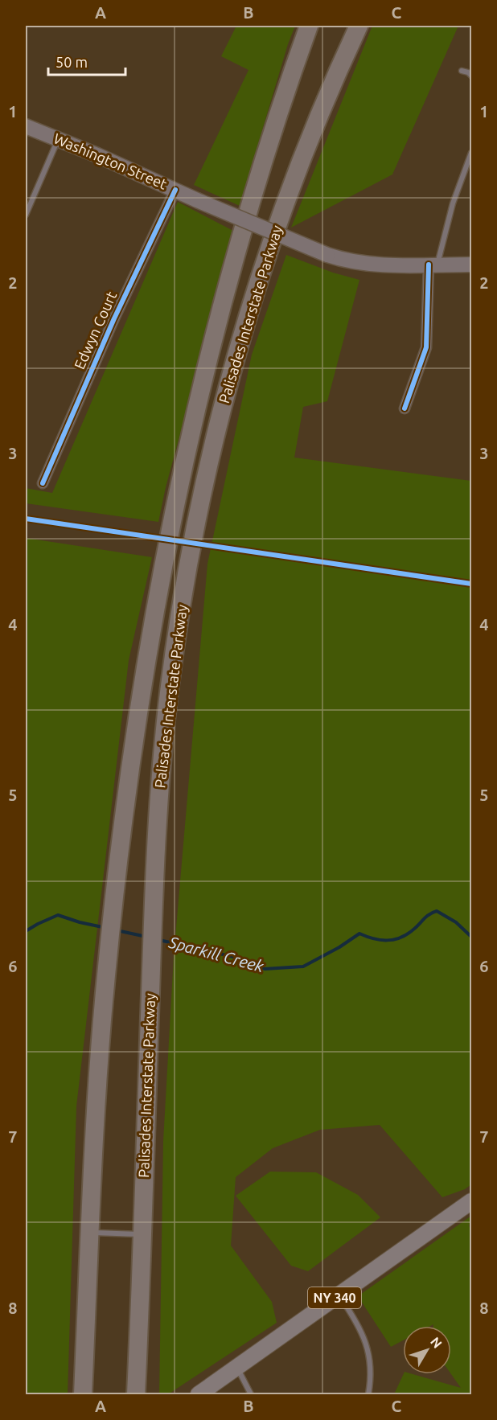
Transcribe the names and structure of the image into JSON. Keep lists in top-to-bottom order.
{
  "streets": {
    "highway": ["Palisades Interstate Parkway"],
    "main road": ["Washington Street", "NY 340"],
    "street": ["Edwyn Court"]
  },
  "crossings": [
    ["Washington Street", "Edwyn Court"]
  ],
  "water": ["Sparkill Creek"],
  "scale_bar": "50 m",
  "north": "top right",
  "grid": {
    "columns": ["A", "B", "C"],
    "rows": [
      "1",
      "2",
      "3",
      "4",
      "5",
      "6",
      "7",
      "8"
    ]
  }
}
